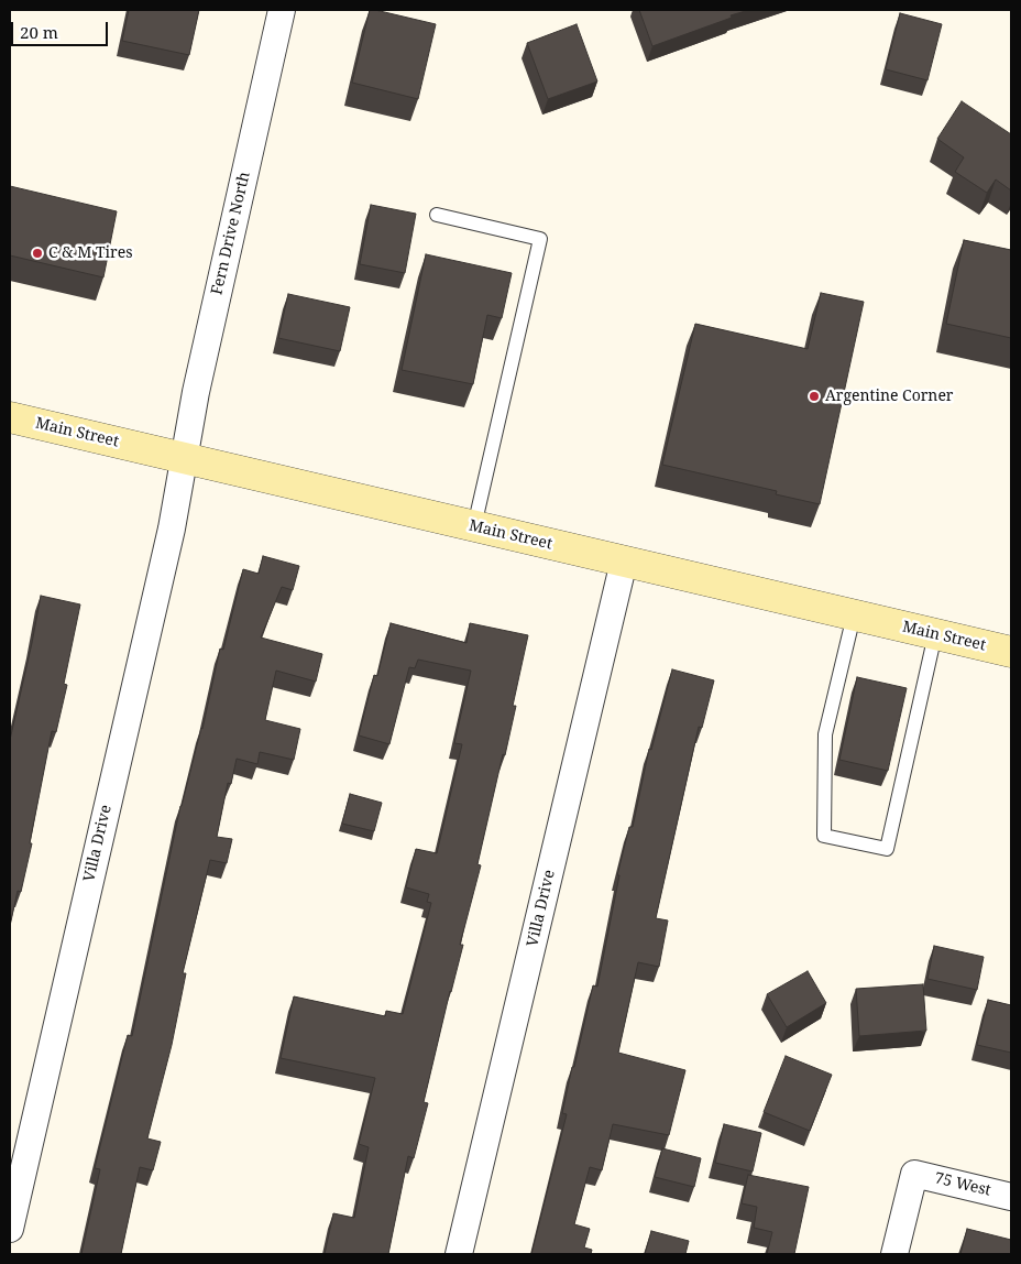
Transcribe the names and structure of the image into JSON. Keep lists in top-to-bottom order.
{
  "streets": {
    "main road": ["Main Street"],
    "street": ["Fern Drive North", "Villa Drive", "75 West"]
  },
  "crossings": [
    ["Fern Drive North", "Main Street"],
    ["Fern Drive North", "Villa Drive"],
    ["Main Street", "Villa Drive"]
  ],
  "places": ["C & M Tires", "Argentine Corner"],
  "scale_bar": "20 m"
}
